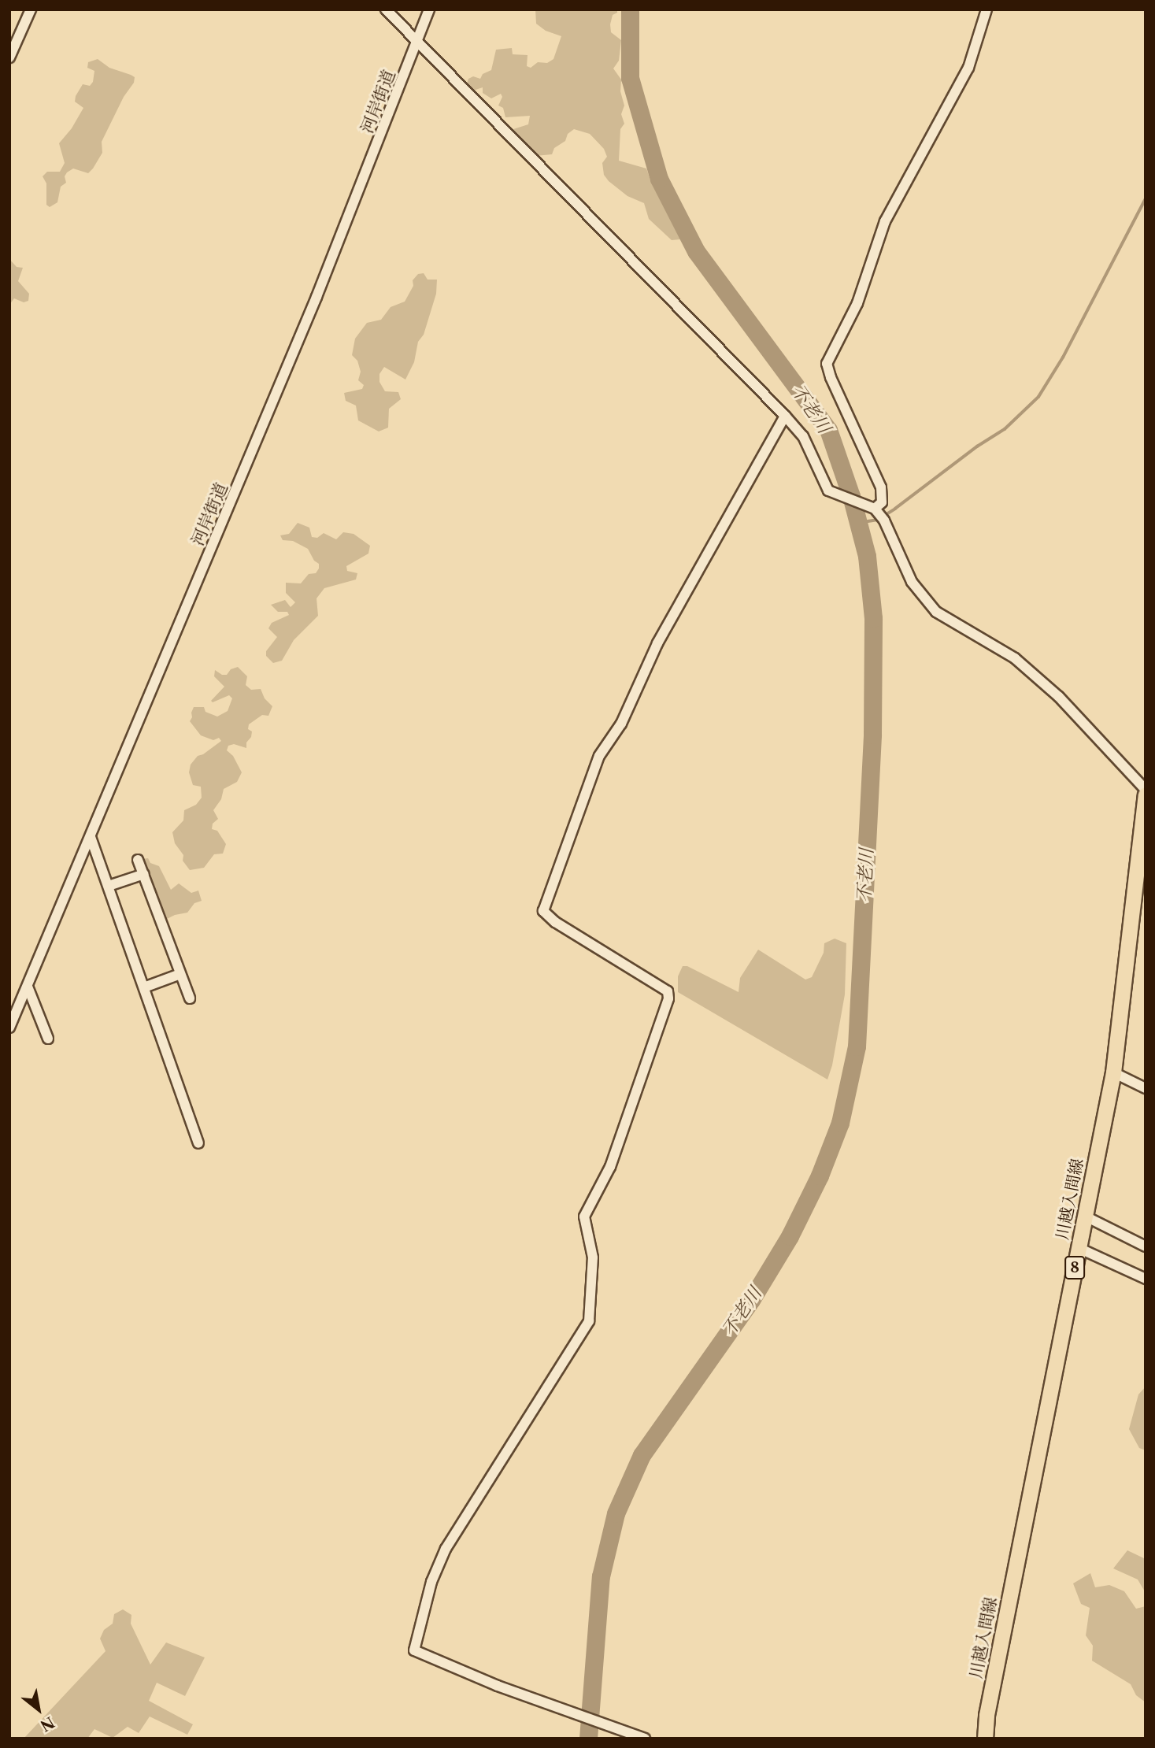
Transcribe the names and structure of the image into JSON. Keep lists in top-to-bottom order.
{
  "streets": {
    "main road": ["川越入間線", "8"],
    "street": ["河岸街道"]
  },
  "water": ["不老川"],
  "north": "bottom right"
}
